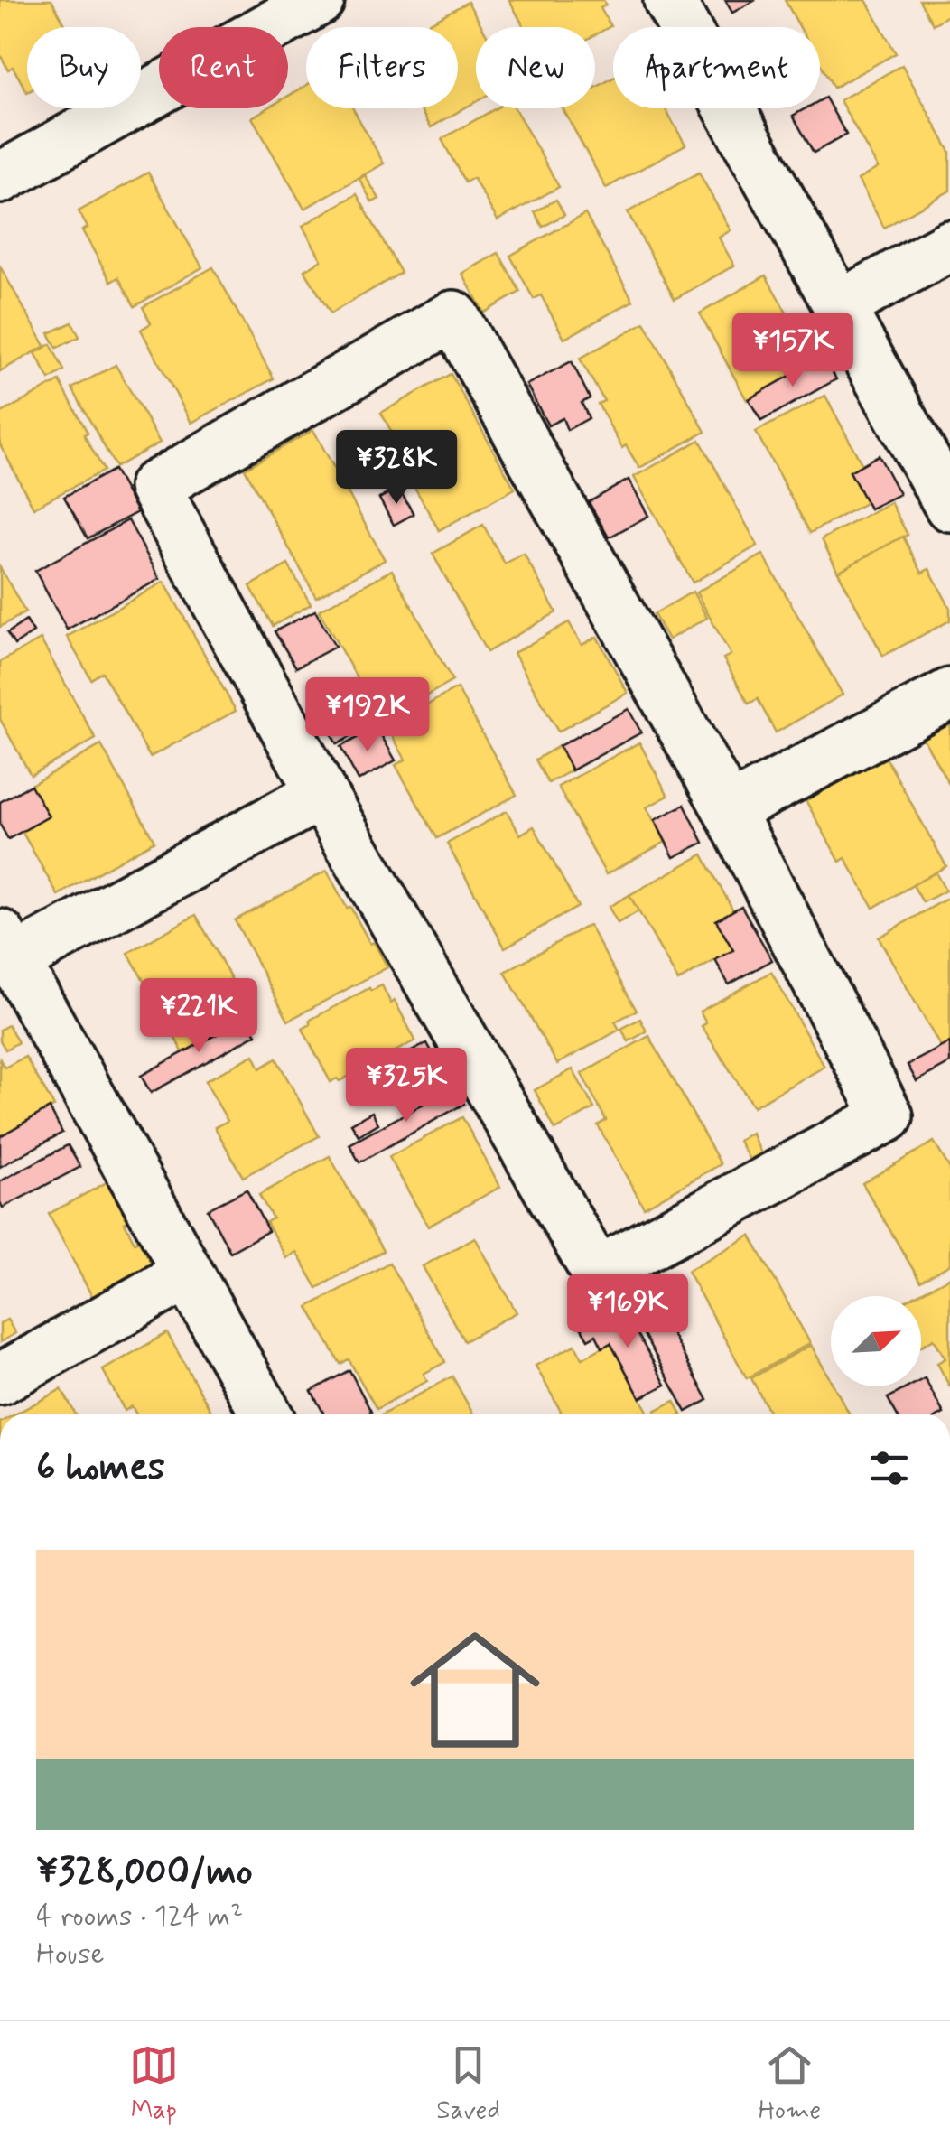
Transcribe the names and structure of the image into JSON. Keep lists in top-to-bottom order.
{
  "north": "top right",
  "page": {
    "chip": [
      "Buy",
      "Rent",
      "Filters",
      "New",
      "Apartment"
    ],
    "price": [
      "¥157K",
      "¥328K",
      "¥192K",
      "¥221K",
      "¥325K",
      "¥169K"
    ],
    "heading": "6 homes",
    "list": [
      {
        "name": "¥328,000/mo",
        "note": "4 rooms · 124 m² · House"
      }
    ],
    "tabs": ["Map", "Saved", "Home"]
  }
}
